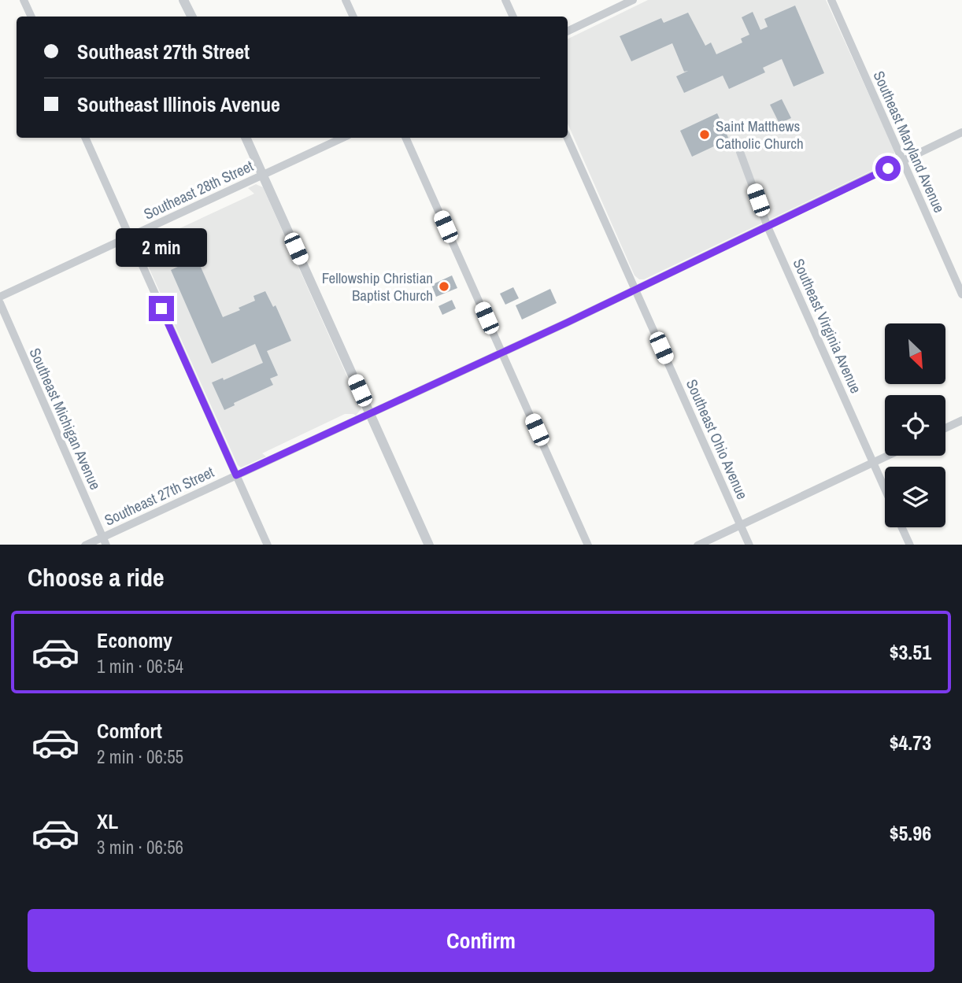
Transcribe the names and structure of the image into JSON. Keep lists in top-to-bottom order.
{
  "streets": {
    "street": [
      "Southeast Maryland Avenue",
      "Southeast 28th Street",
      "Southeast Virginia Avenue",
      "Southeast Michigan Avenue",
      "Southeast Ohio Avenue",
      "Southeast 27th Street"
    ]
  },
  "crossings": [
    ["Southeast Maryland Avenue", "Southeast 27th Street"],
    ["Southeast Virginia Avenue", "Southeast 27th Street"],
    ["Southeast Michigan Avenue", "Southeast 27th Street"],
    ["Southeast Ohio Avenue", "Southeast 27th Street"]
  ],
  "places": ["Saint Matthews Catholic Church", "Fellowship Christian Baptist Church"],
  "north": "bottom right",
  "page": {
    "banner": ["Southeast 27th Street", "Southeast Illinois Avenue"],
    "bubble": "2 min",
    "heading": "Choose a ride",
    "list": [
      {
        "name": "Economy",
        "note": "1 min · 06:54",
        "value": "$3.51"
      },
      {
        "name": "Comfort",
        "note": "2 min · 06:55",
        "value": "$4.73"
      },
      {
        "name": "XL",
        "note": "3 min · 06:56",
        "value": "$5.96"
      }
    ],
    "buttons": "Confirm"
  }
}
